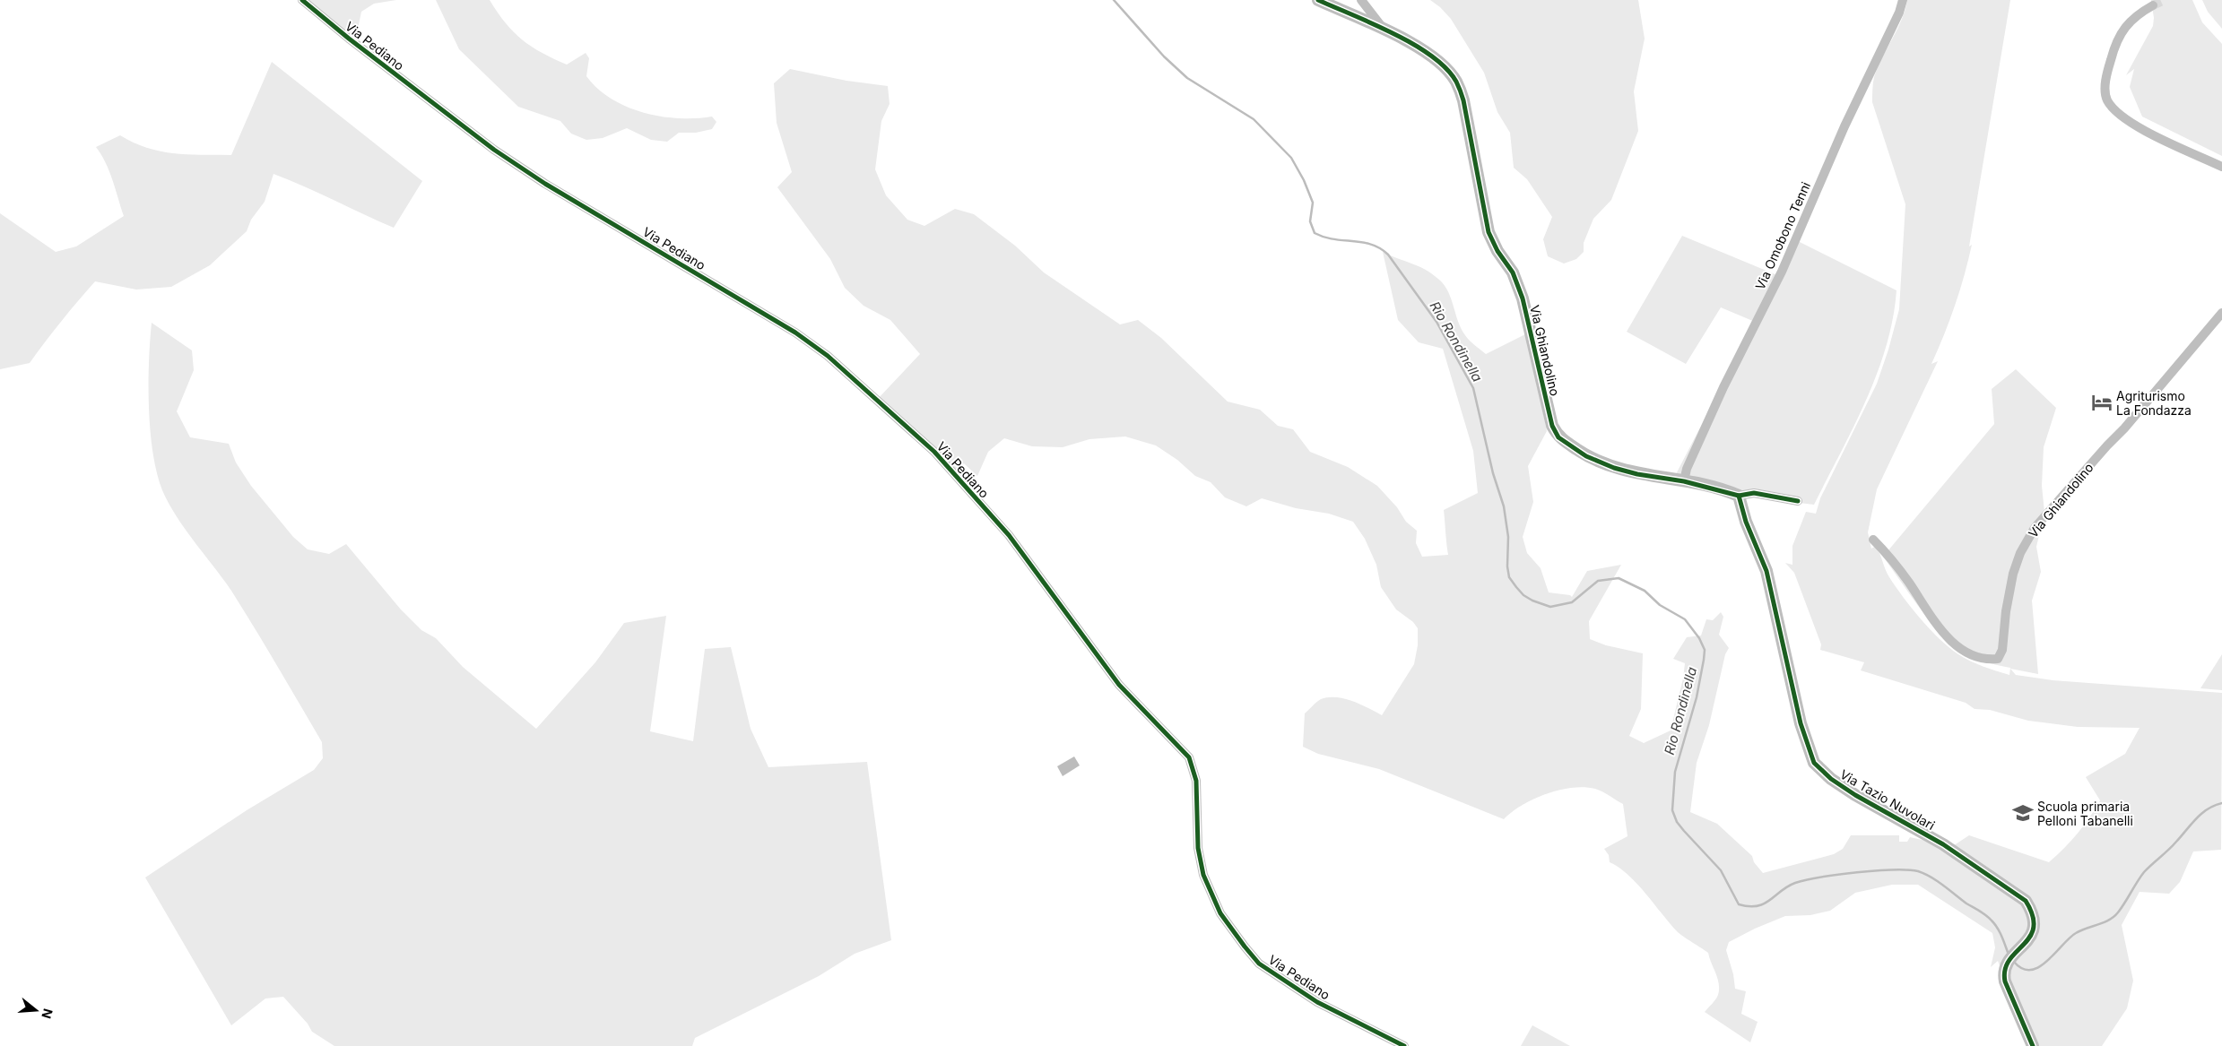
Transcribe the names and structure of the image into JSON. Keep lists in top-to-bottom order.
{
  "streets": {
    "street": [
      "Via Pediano",
      "Via Omobono Tenni",
      "Via Ghiandolino",
      "Via Tazio Nuvolari"
    ]
  },
  "crossings": [
    ["Via Omobono Tenni", "Via Ghiandolino"],
    ["Via Ghiandolino", "Via Tazio Nuvolari"]
  ],
  "water": ["Rio Rondinella"],
  "places": {
    "hotel": ["Agriturismo La Fondazza"],
    "school or university": ["Scuola primaria Pelloni Tabanelli"]
  },
  "north": "right"
}
